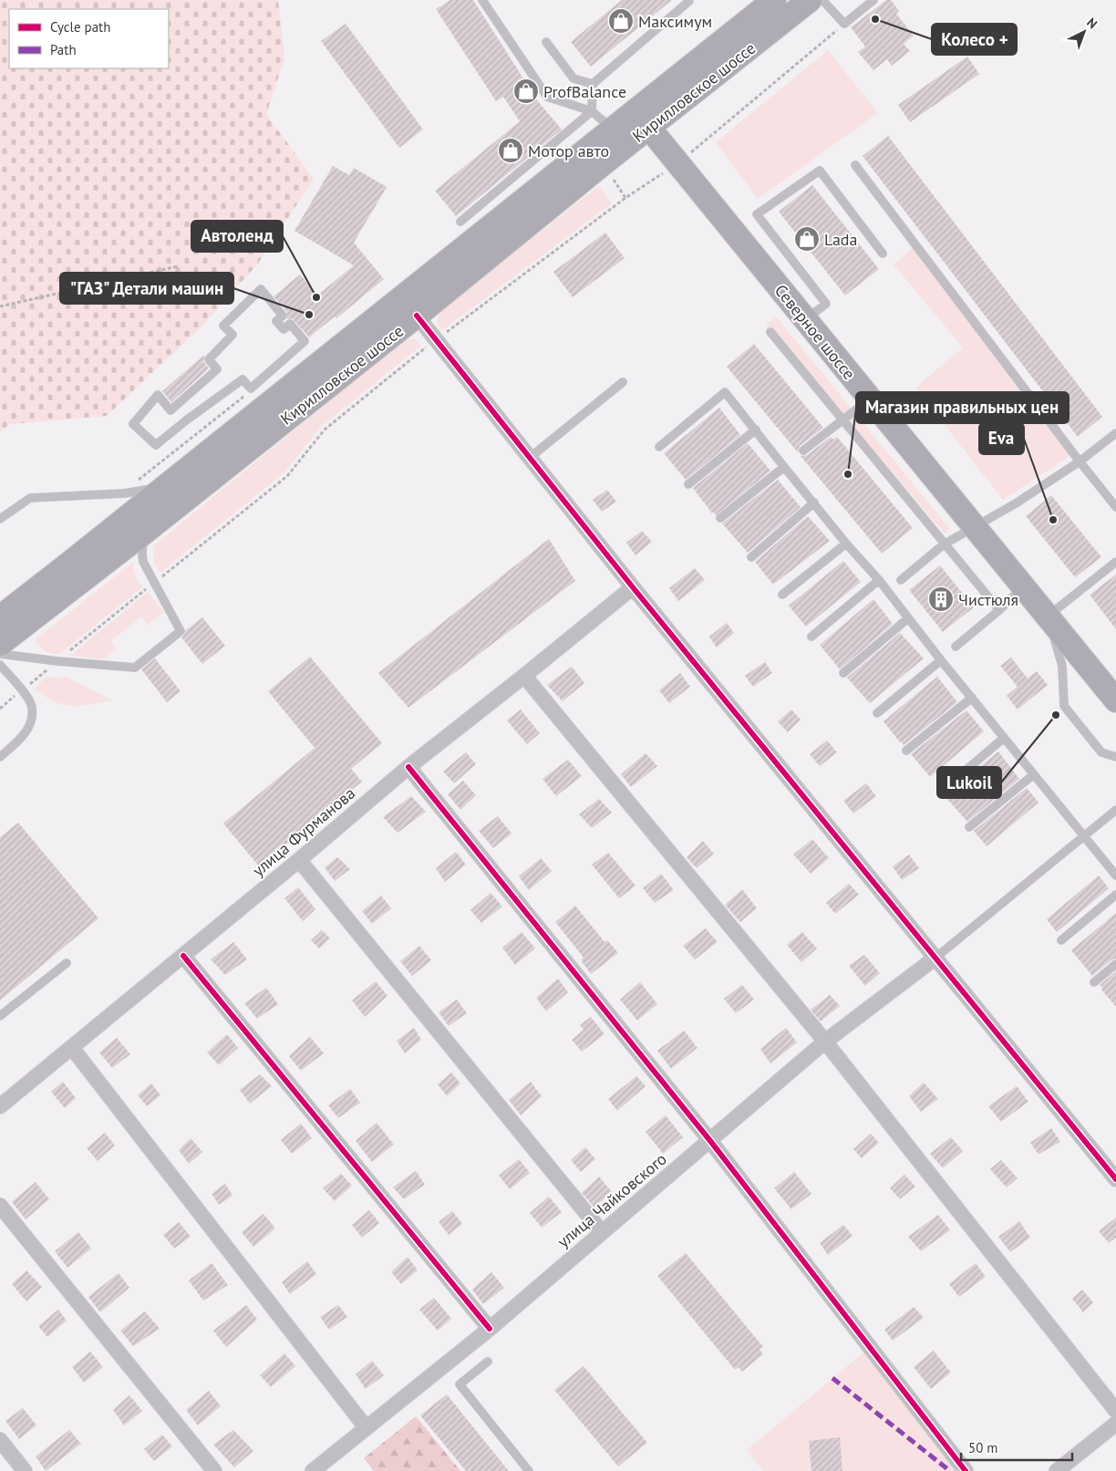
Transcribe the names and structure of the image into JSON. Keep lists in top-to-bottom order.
{
  "streets": {
    "main road": ["Кирилловское шоссе", "Северное шоссе"],
    "street": ["улица Фурманова", "улица Чайковского"]
  },
  "crossings": [
    ["Кирилловское шоссе", "Северное шоссе"]
  ],
  "places": {
    "other": [
      "Колесо +",
      "Автоленд",
      "\"ГАЗ\" Детали машин",
      "Магазин правильных цен",
      "Eva",
      "Lukoil"
    ],
    "shop": [
      "Максимум",
      "ProfBalance",
      "Мотор авто",
      "Lada"
    ],
    "building": ["Чистюля"]
  },
  "legend": ["Cycle path", "Path"],
  "scale_bar": "50 m",
  "north": "top right"
}
